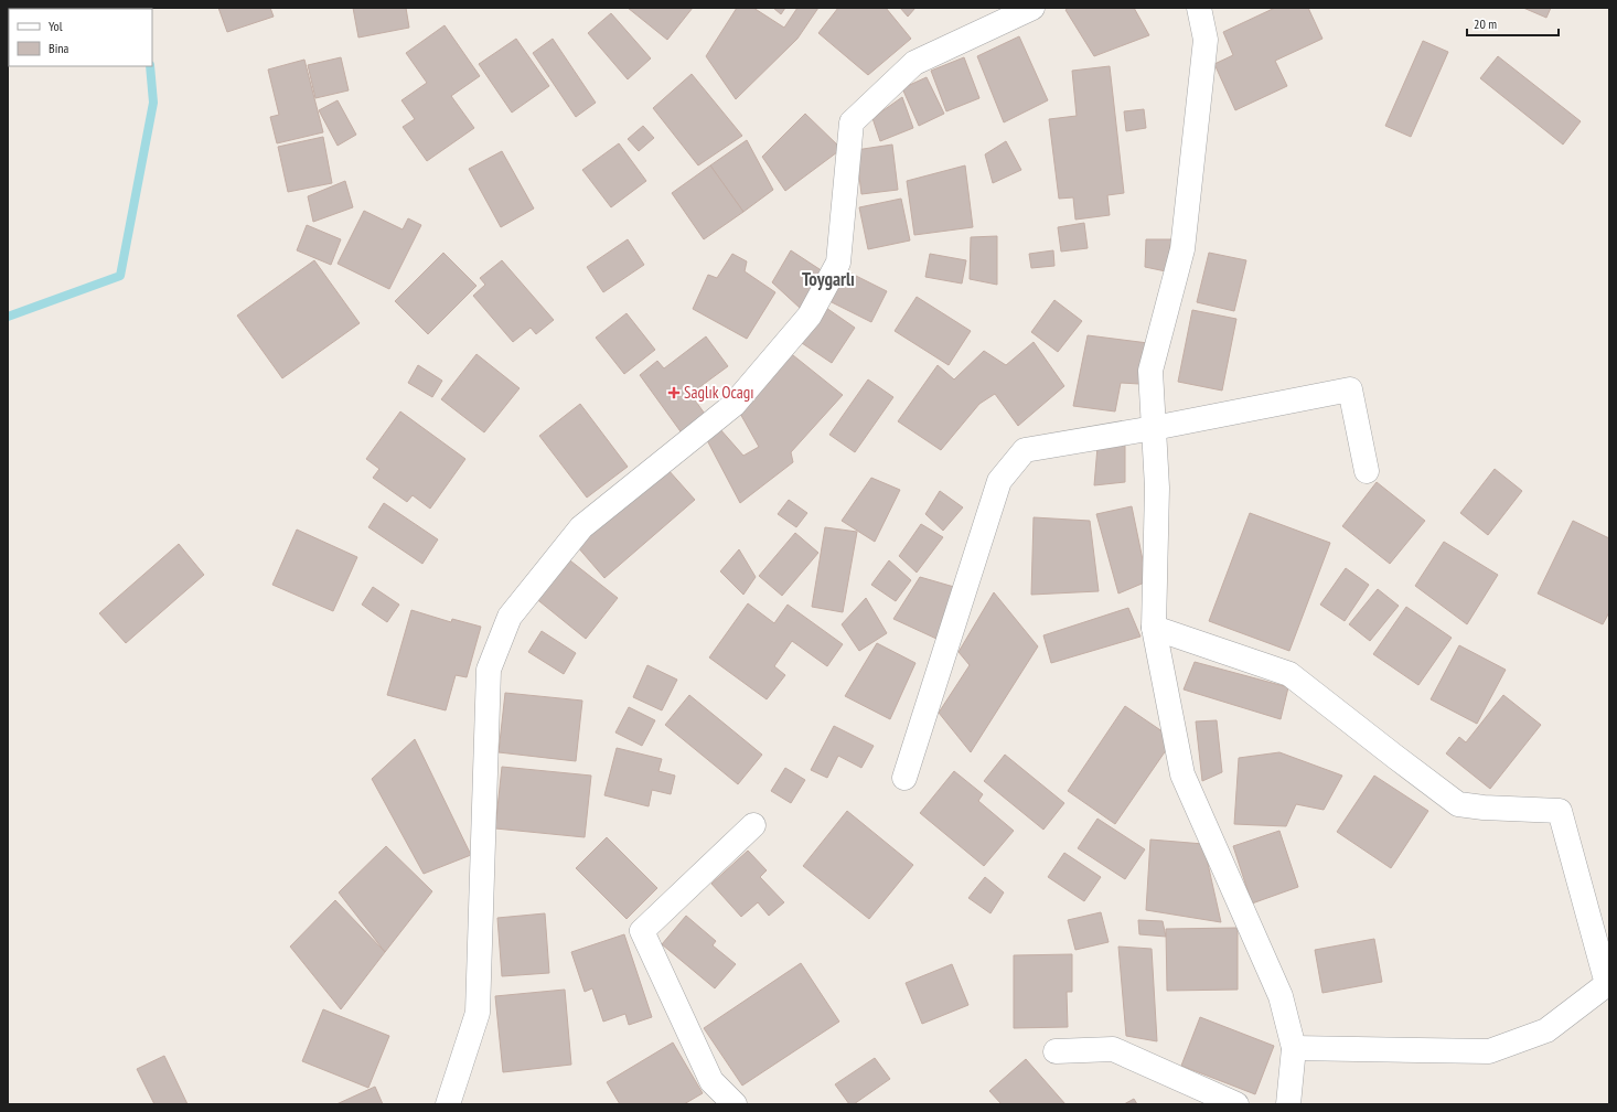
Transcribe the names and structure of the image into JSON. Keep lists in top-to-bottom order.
{
  "districts": ["Toygarlı"],
  "places": {
    "health": ["Saglık Ocagı"]
  },
  "legend": ["Yol", "Bina"],
  "scale_bar": "20 m"
}
